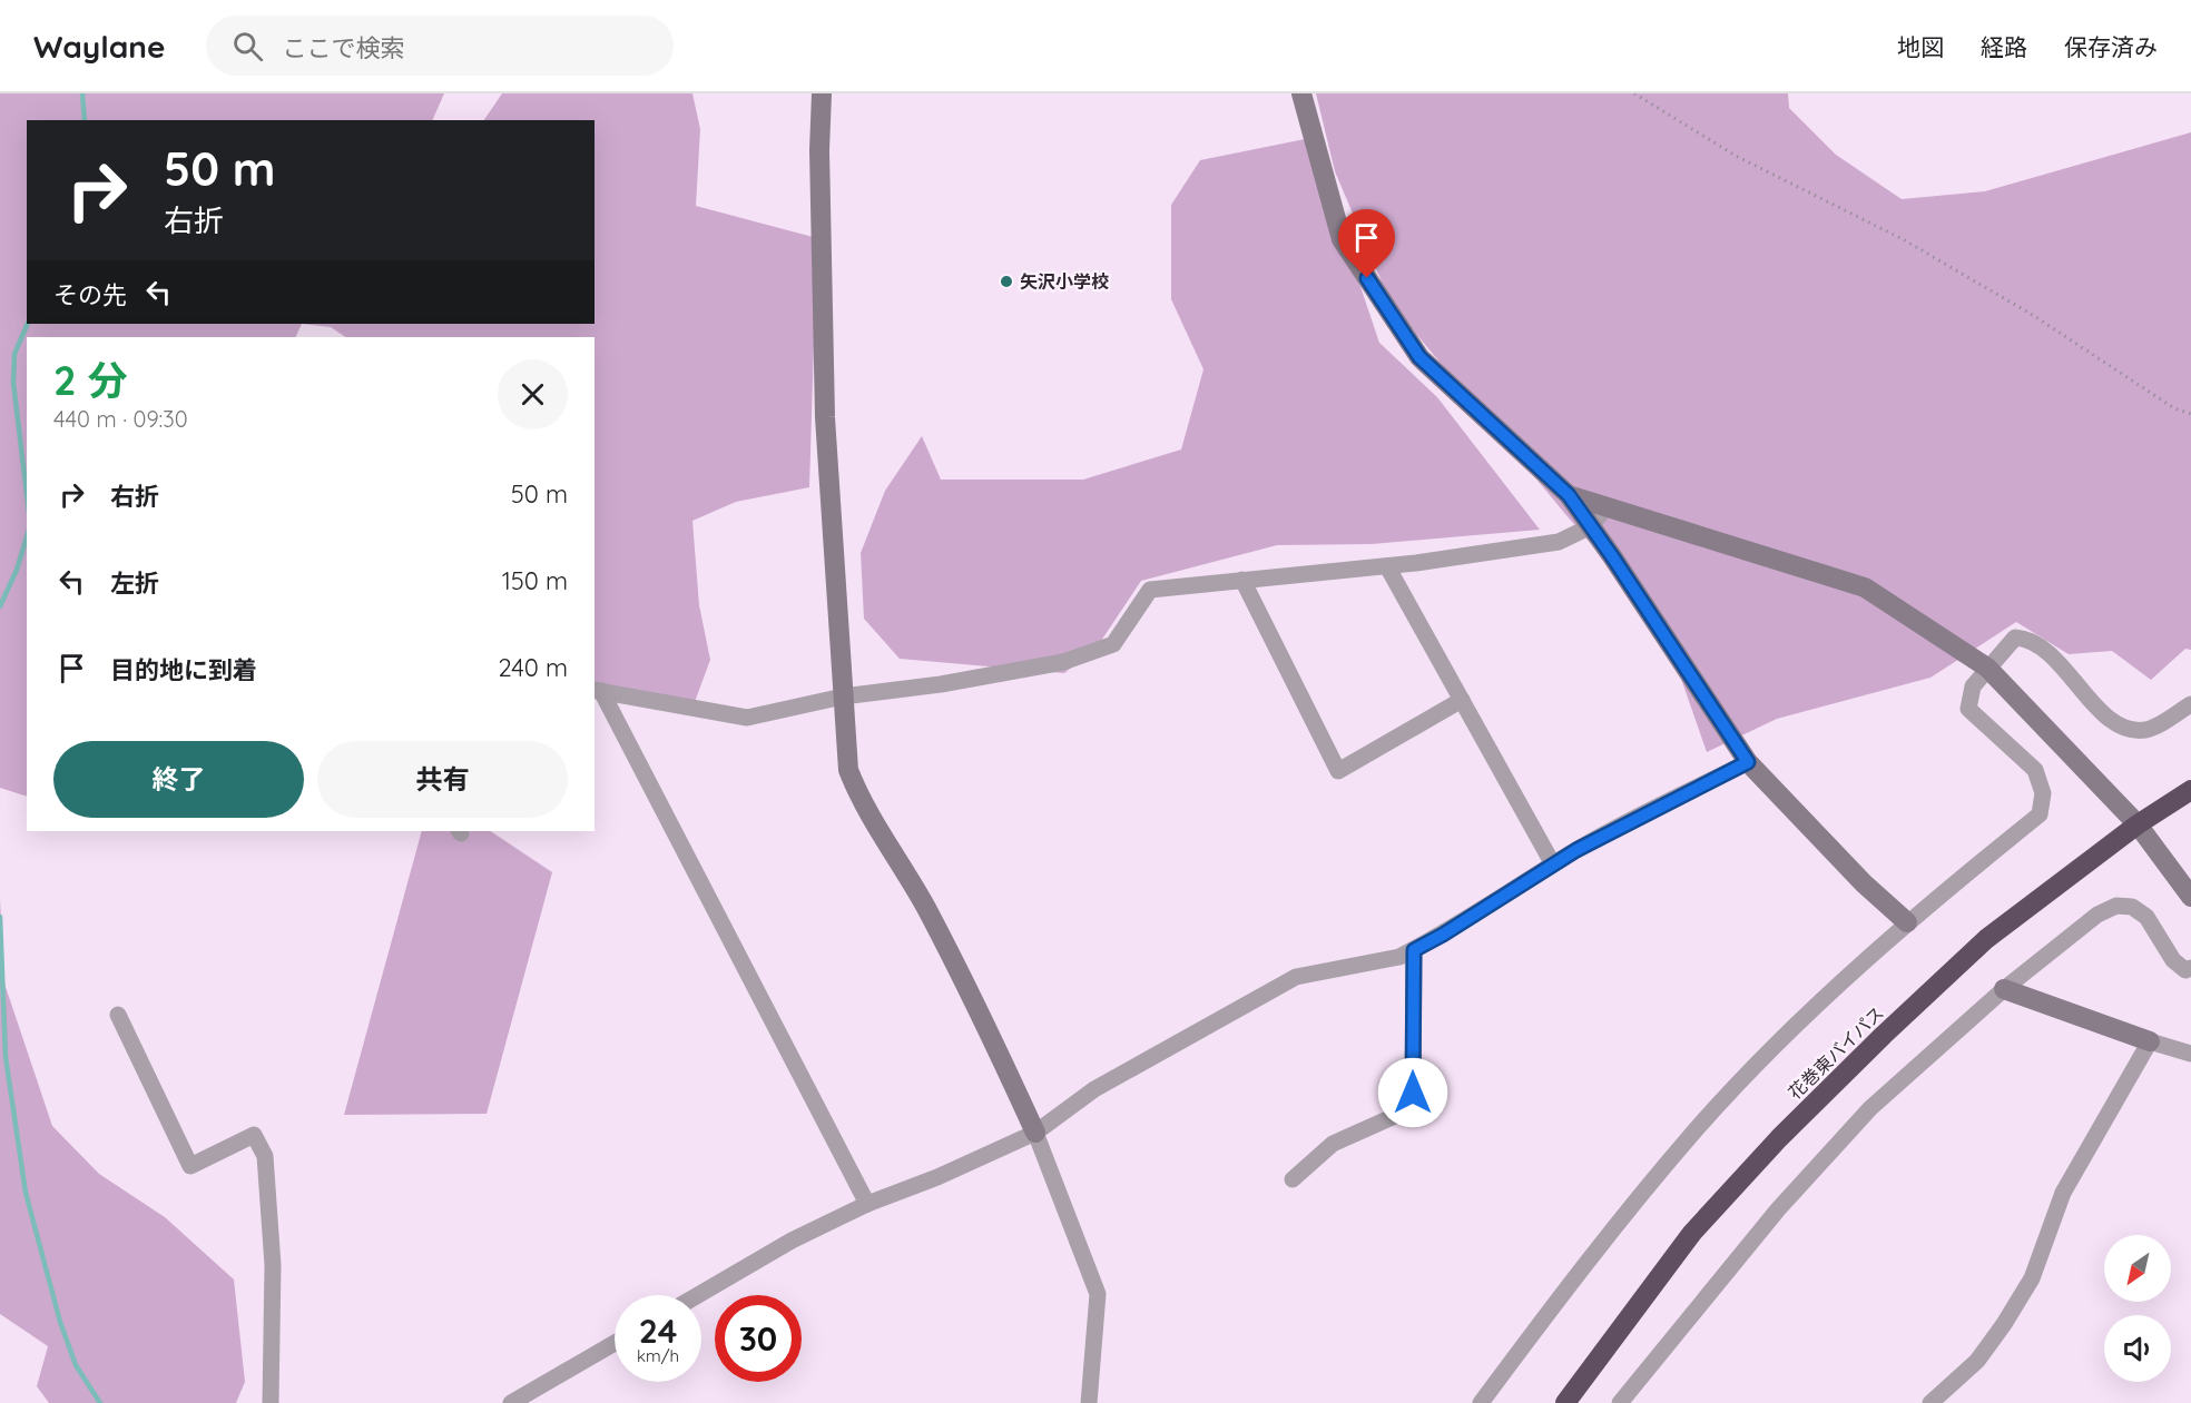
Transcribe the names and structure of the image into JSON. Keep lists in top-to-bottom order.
{
  "streets": {
    "highway": ["花巻東バイパス"]
  },
  "places": ["矢沢小学校"],
  "north": "bottom left",
  "page": {
    "header": "Waylane",
    "search": "ここで検索",
    "nav": ["地図", "経路", "保存済み"],
    "turn": ["50 m", "右折"],
    "then": "その先",
    "heading": ["2 分", "440 m · 09:30"],
    "list": [
      {
        "name": "右折",
        "value": "50 m"
      },
      {
        "name": "左折",
        "value": "150 m"
      },
      {
        "name": "目的地に到着",
        "value": "240 m"
      }
    ],
    "buttons": ["終了", "共有"],
    "speed": "24 km/h",
    "limit": "30"
  }
}
